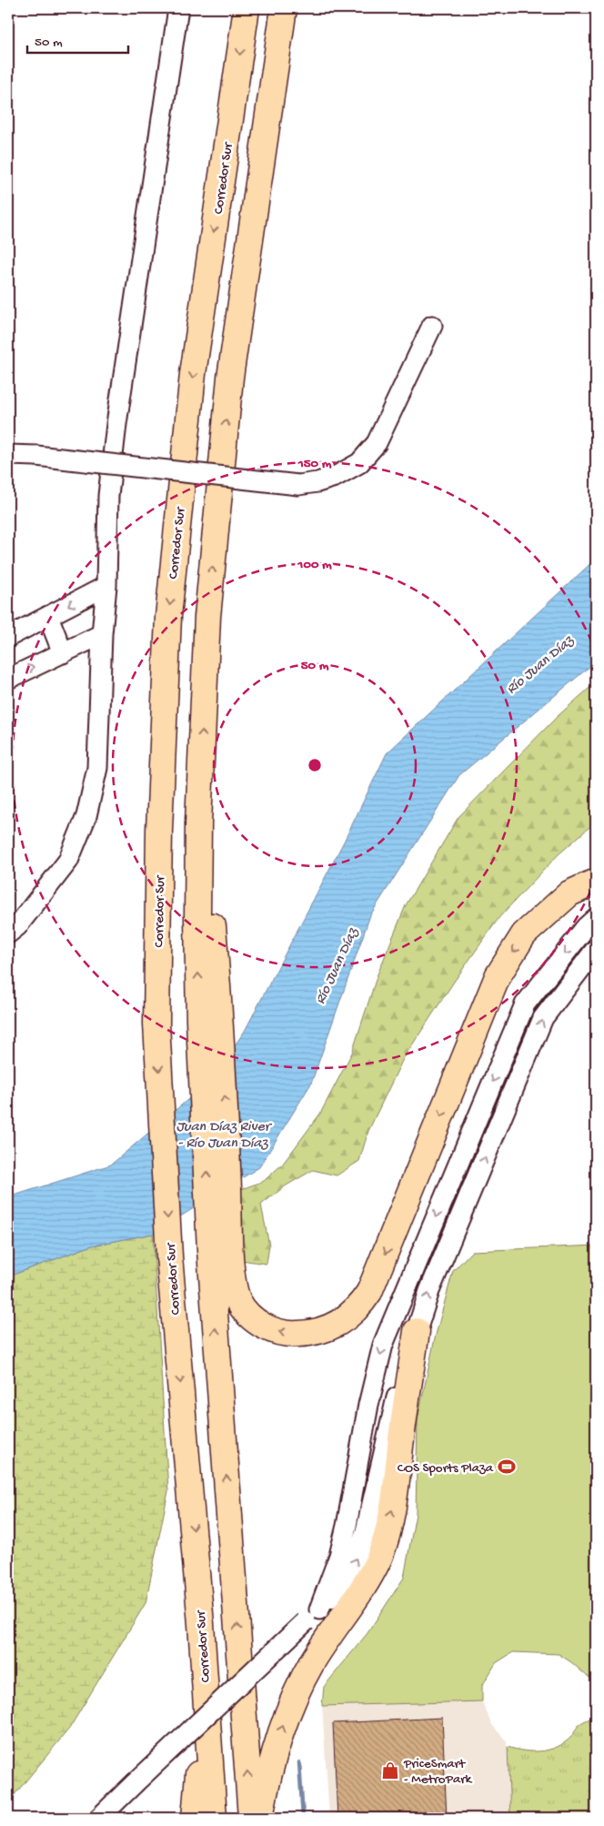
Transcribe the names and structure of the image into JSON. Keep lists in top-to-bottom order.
{
  "streets": {
    "highway": ["Corredor Sur"]
  },
  "water": ["Río Juan Díaz", "Juan Díaz River - Río Juan Díaz"],
  "places": {
    "sports": ["COS Sports Plaza"],
    "shop": ["PriceSmart - MetroPark"]
  },
  "scale_bar": "50 m",
  "rings": ["150 m", "100 m", "50 m"]
}
